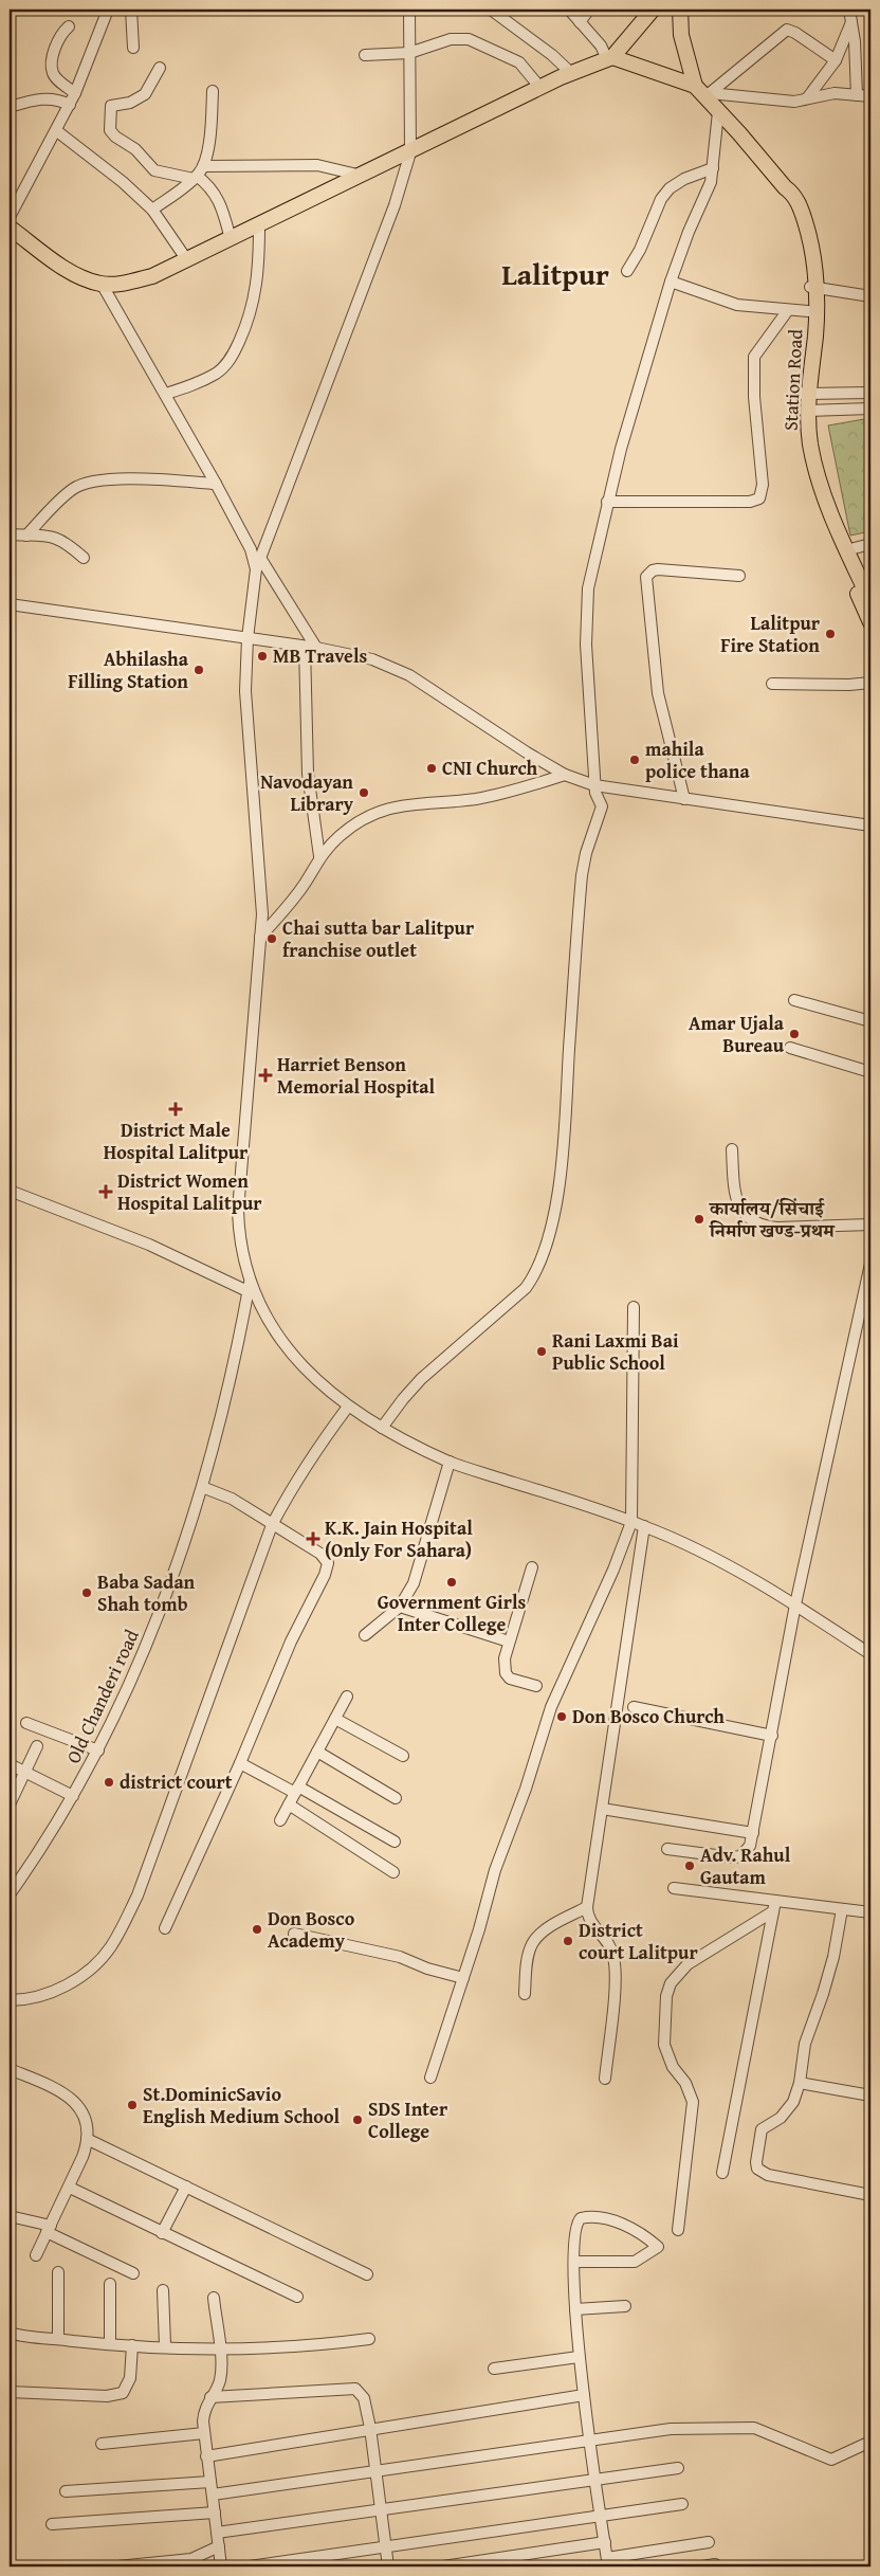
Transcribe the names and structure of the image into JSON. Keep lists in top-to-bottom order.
{
  "streets": {
    "main road": ["Station Road"],
    "street": ["Old Chanderi road"]
  },
  "districts": ["Lalitpur"],
  "places": {
    "other": [
      "Lalitpur Fire Station",
      "MB Travels",
      "Abhilasha Filling Station",
      "mahila police thana",
      "CNI Church",
      "Navodayan Library",
      "Chai sutta bar Lalitpur franchise outlet",
      "Amar Ujala Bureau",
      "कार्यालय/सिंचाई निर्माण खण्ड-प्रथम",
      "Rani Laxmi Bai Public School",
      "Government Girls Inter College",
      "Baba Sadan Shah tomb",
      "Don Bosco Church",
      "district court",
      "Adv. Rahul Gautam",
      "Don Bosco Academy",
      "District court Lalitpur",
      "St.DominicSavio English Medium School",
      "SDS Inter College"
    ],
    "health": [
      "Harriet Benson Memorial Hospital",
      "District Male Hospital Lalitpur",
      "District Women Hospital Lalitpur",
      "K.K. Jain Hospital (Only For Sahara)"
    ]
  }
}
